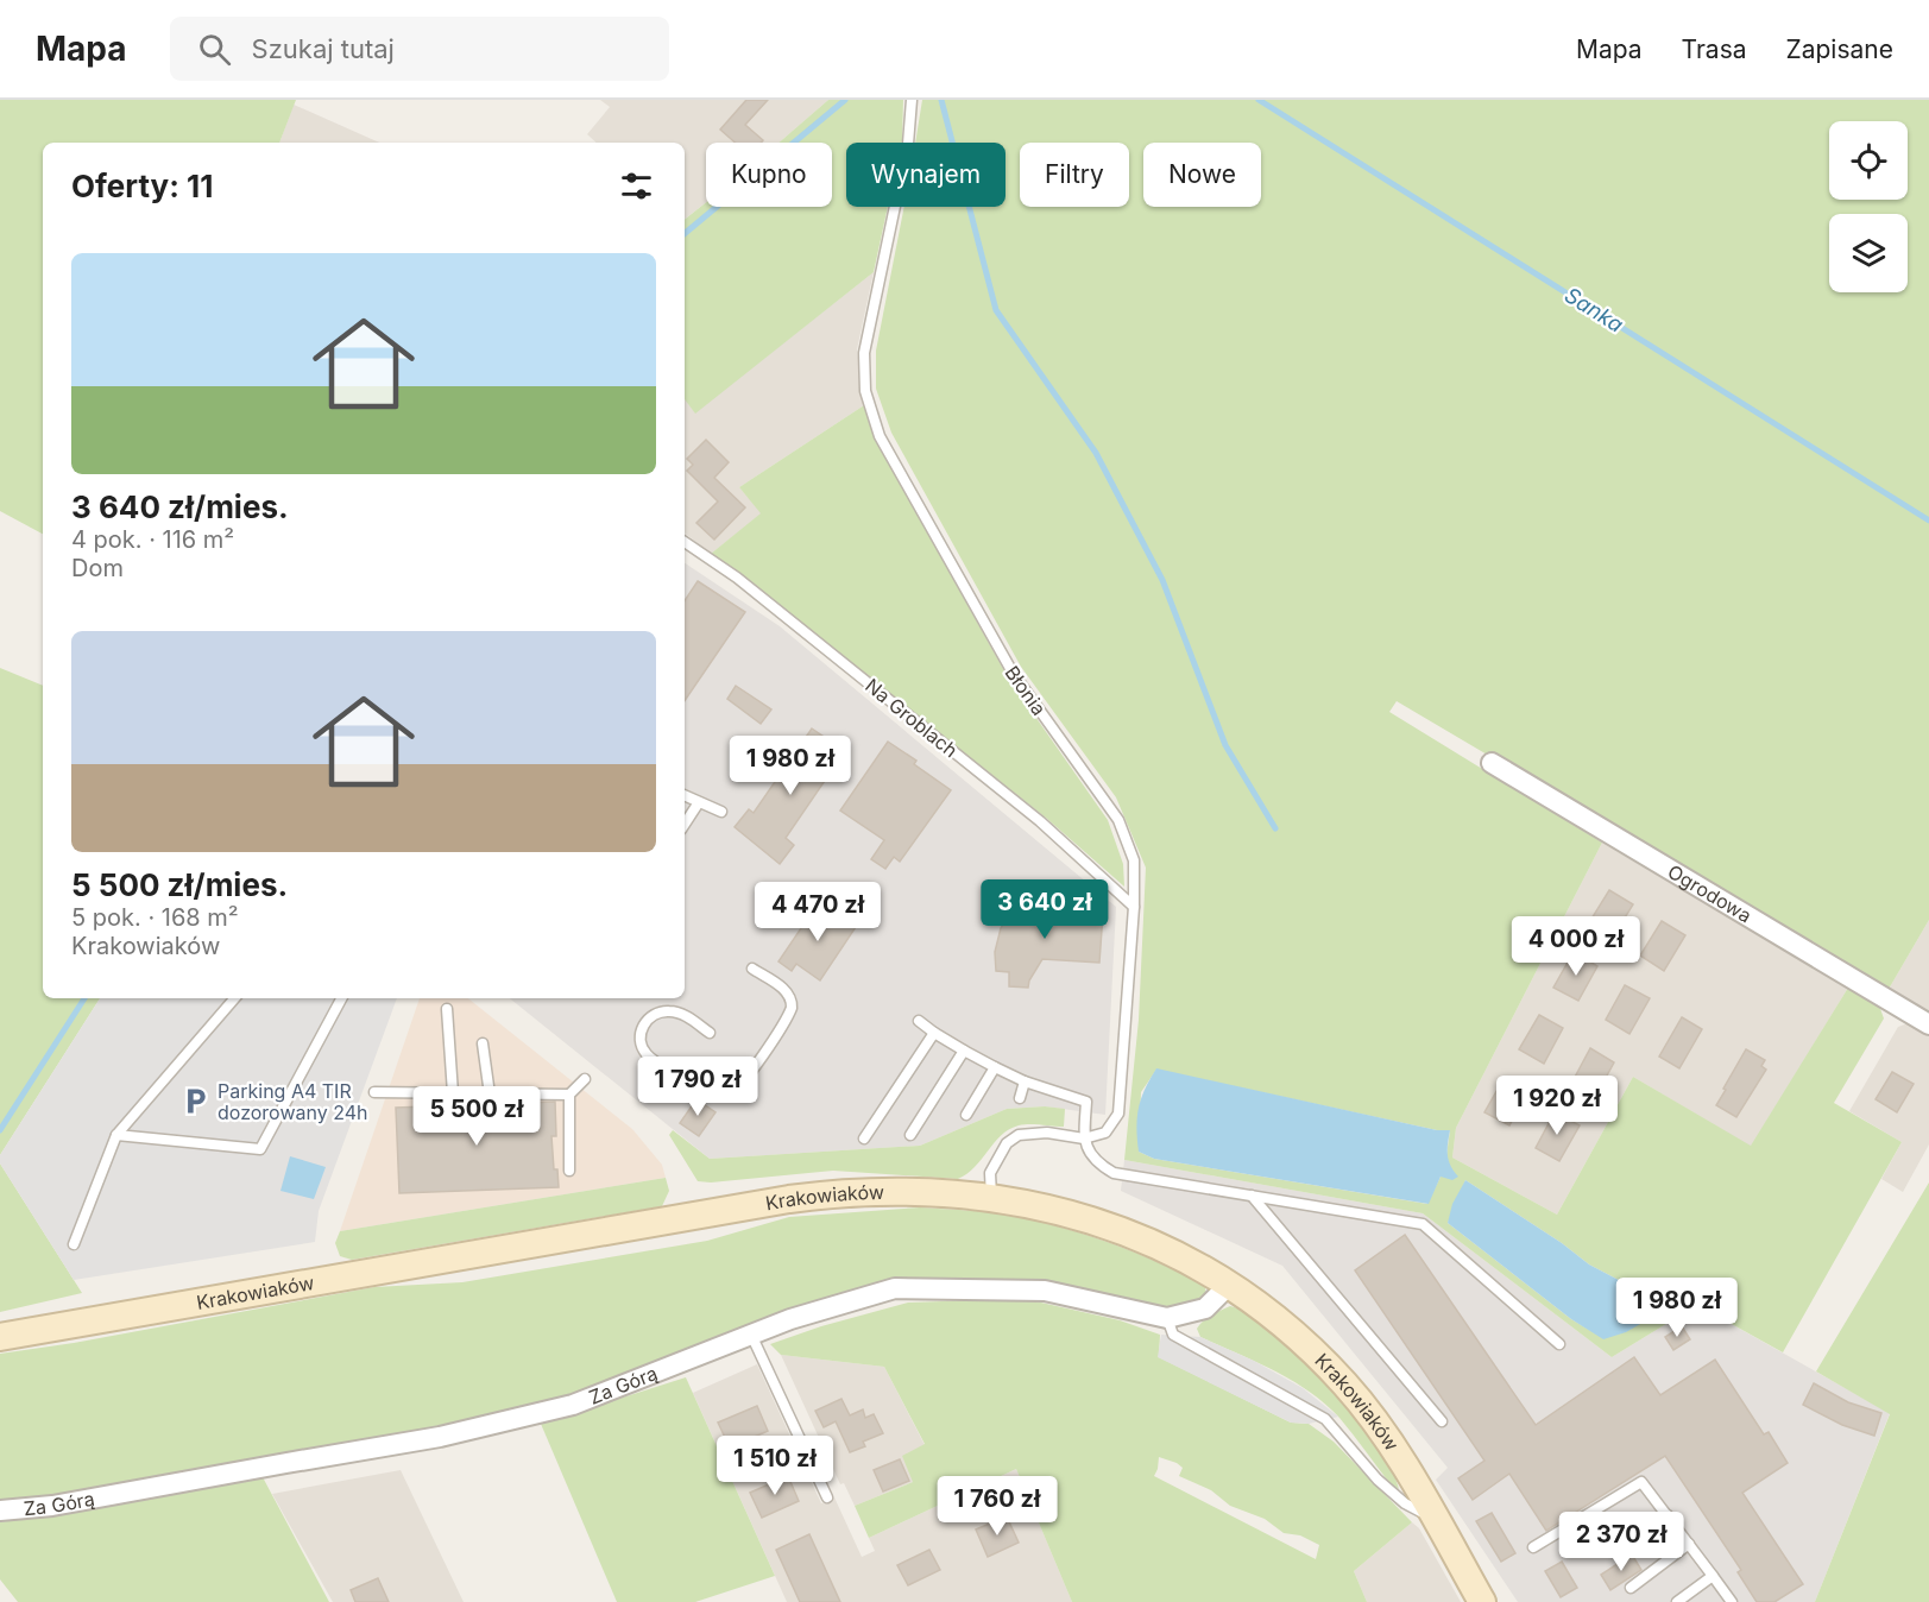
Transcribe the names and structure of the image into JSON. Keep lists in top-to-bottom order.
{
  "streets": {
    "main road": ["Krakowiaków"],
    "street": ["Ogrodowa", "Za Górą"],
    "lane": ["Błonia", "Na Groblach"]
  },
  "crossings": [
    ["Błonia", "Na Groblach"],
    ["Krakowiaków", "Za Górą"]
  ],
  "water": ["Sanka"],
  "places": {
    "parking": ["Parking A4 TIR dozorowany 24h"]
  },
  "page": {
    "header": "Mapa",
    "search": "Szukaj tutaj",
    "nav": ["Mapa", "Trasa", "Zapisane"],
    "chip": [
      "Kupno",
      "Wynajem",
      "Filtry",
      "Nowe"
    ],
    "heading": "Oferty: 11",
    "list": [
      {
        "name": "3 640 zł/mies.",
        "note": "4 pok. · 116 m² · Dom"
      },
      {
        "name": "5 500 zł/mies.",
        "note": "5 pok. · 168 m² · Krakowiaków"
      }
    ],
    "price": [
      "1 980 zł",
      "3 640 zł",
      "4 470 zł",
      "4 000 zł",
      "1 790 zł",
      "1 920 zł",
      "5 500 zł",
      "1 980 zł",
      "1 510 zł",
      "1 760 zł",
      "2 370 zł"
    ]
  }
}
